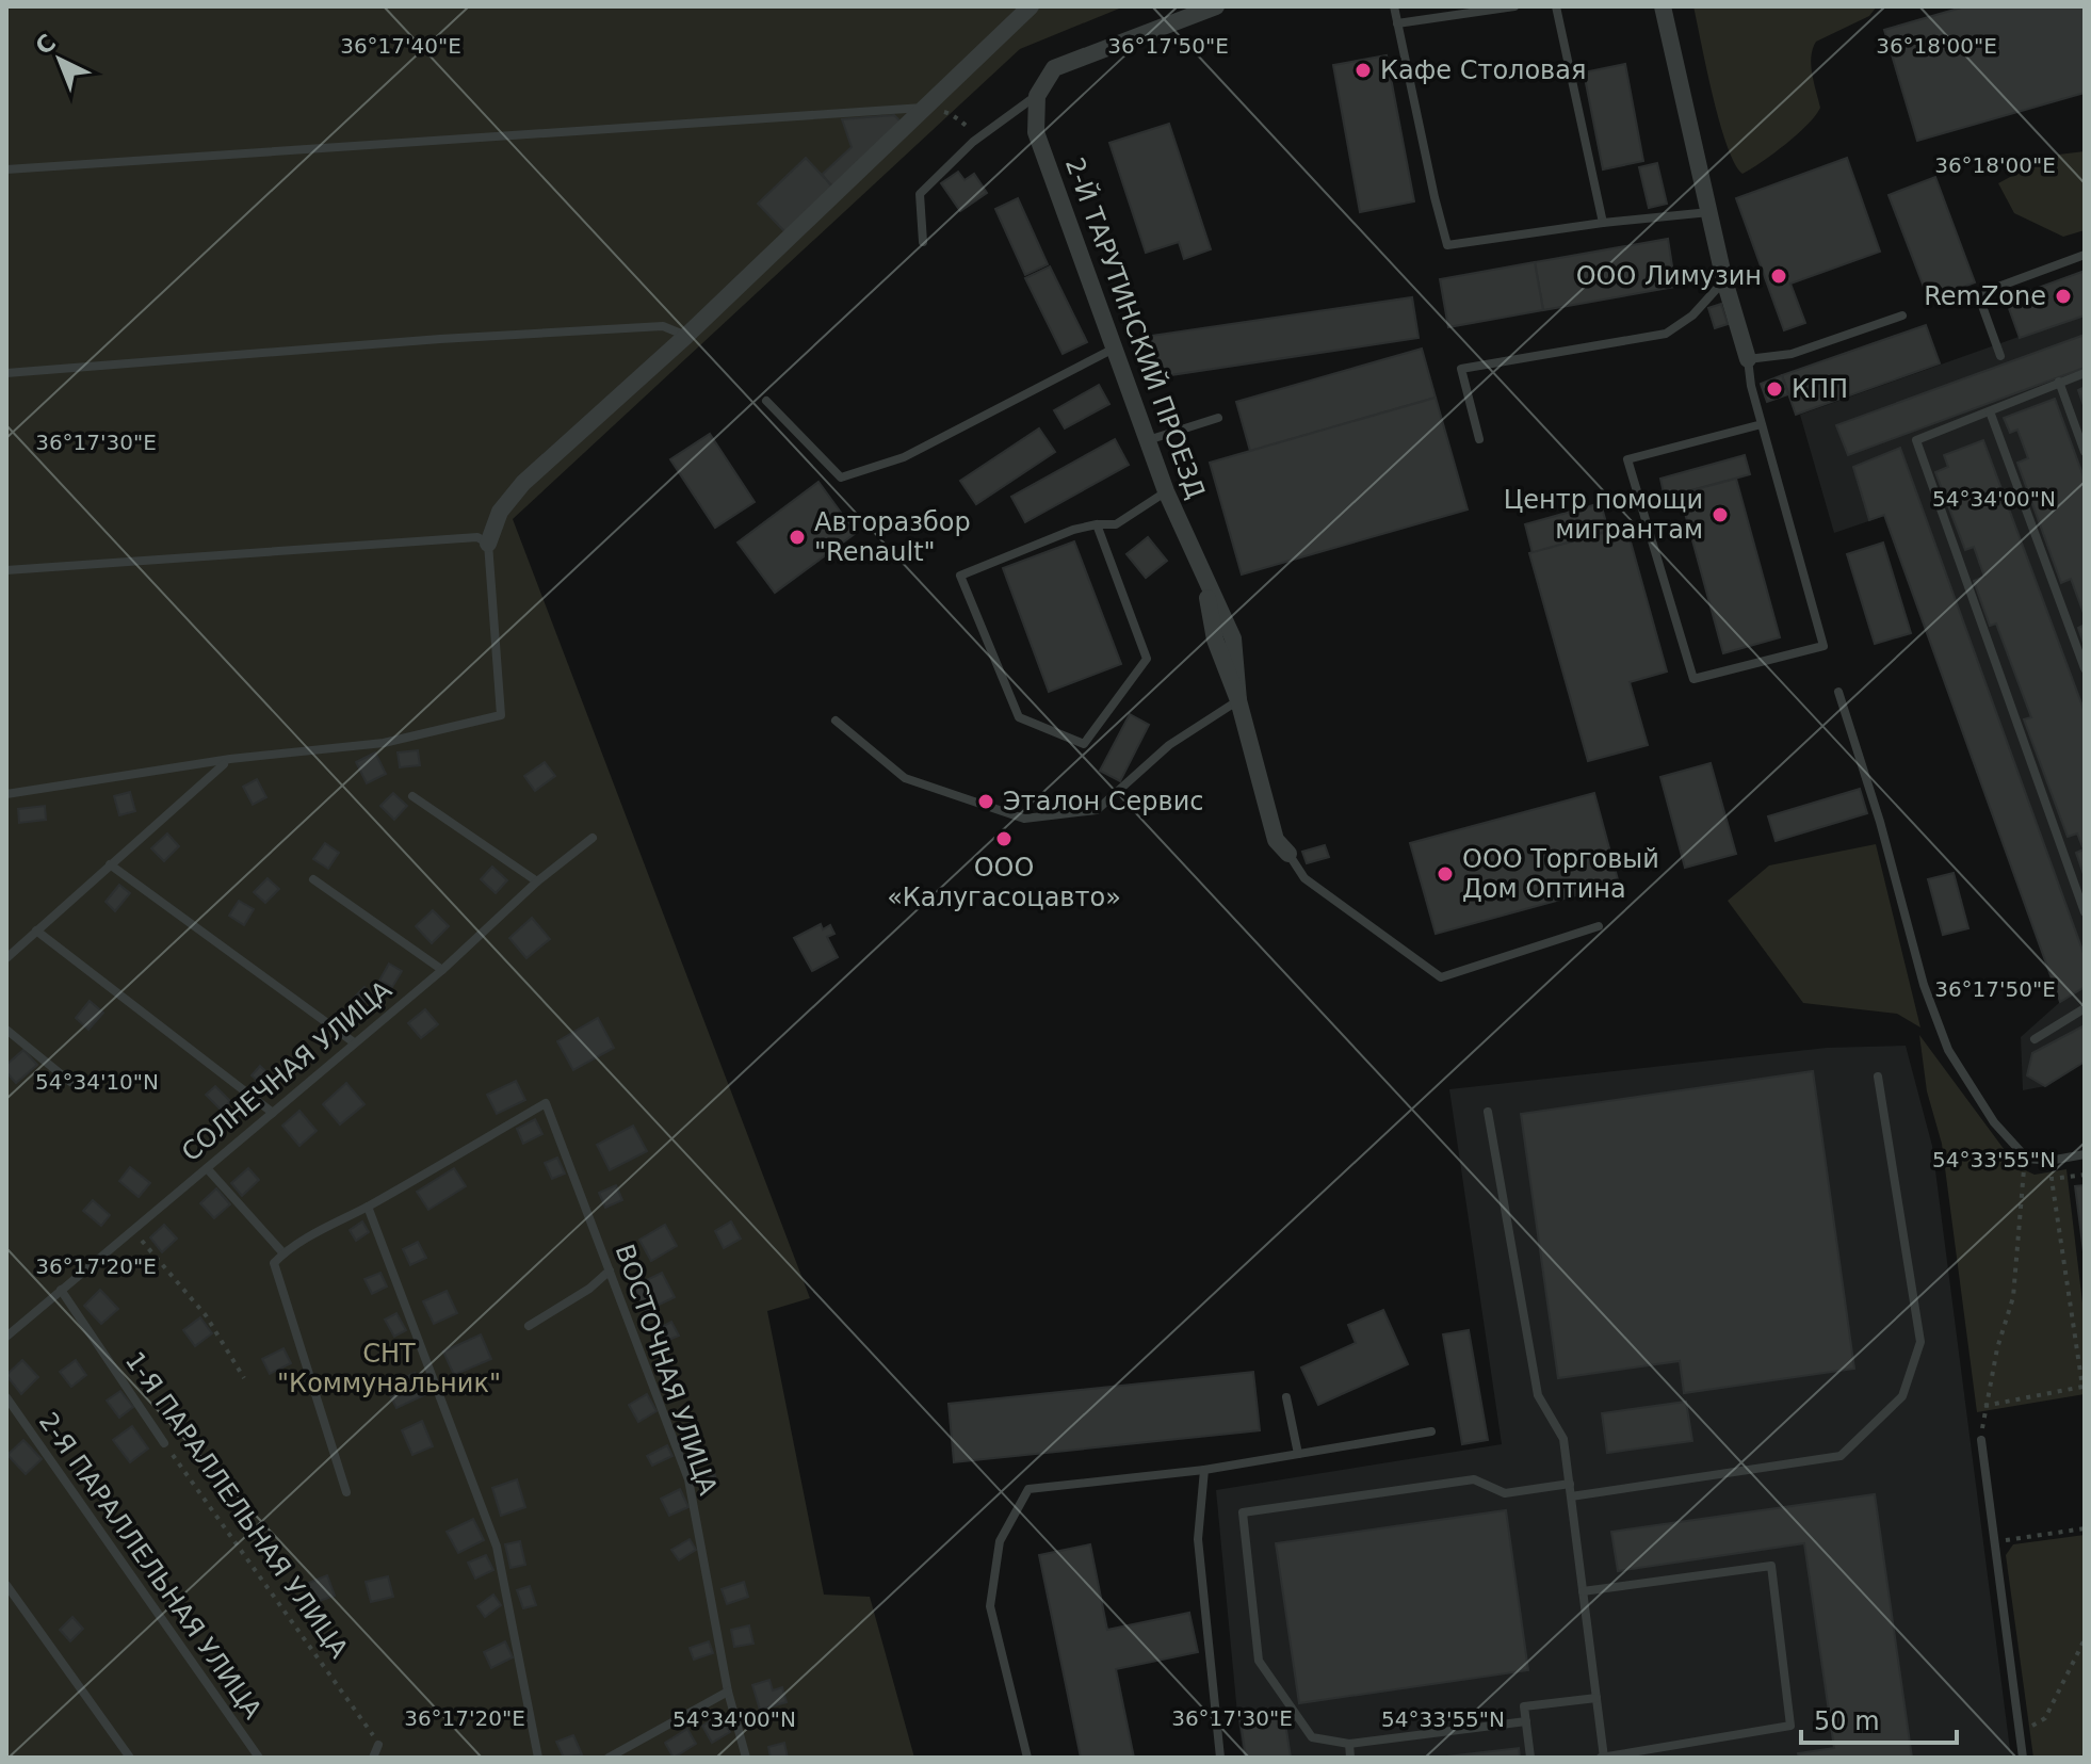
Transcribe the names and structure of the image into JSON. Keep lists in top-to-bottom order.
{
  "streets": {
    "street": ["2-Й ТАРУТИНСКИЙ ПРОЕЗД"],
    "lane": [
      "СОЛНЕЧНАЯ УЛИЦА",
      "ВОСТОЧНАЯ УЛИЦА",
      "1-Я ПАРАЛЛЕЛЬНАЯ УЛИЦА",
      "2-Я ПАРАЛЛЕЛЬНАЯ УЛИЦА"
    ]
  },
  "crossings": [
    ["СОЛНЕЧНАЯ УЛИЦА", "1-Я ПАРАЛЛЕЛЬНАЯ УЛИЦА"]
  ],
  "parks": ["СНТ \"Коммунальник\""],
  "places": [
    "Кафе Столовая",
    "ООО Лимузин",
    "RemZone",
    "КПП",
    "Центр помощи мигрантам",
    "Авторазбор \"Renault\"",
    "Эталон Сервис",
    "ООО «Калугасоцавто»",
    "ООО Торговый Дом Оптина"
  ],
  "scale_bar": "50 m",
  "north": "top left",
  "coordinates": [
    "36°17'40\"E",
    "36°17'50\"E",
    "36°18'00\"E",
    "36°17'30\"E",
    "54°34'00\"N",
    "54°34'10\"N",
    "54°33'55\"N",
    "36°17'20\"E"
  ]
}
